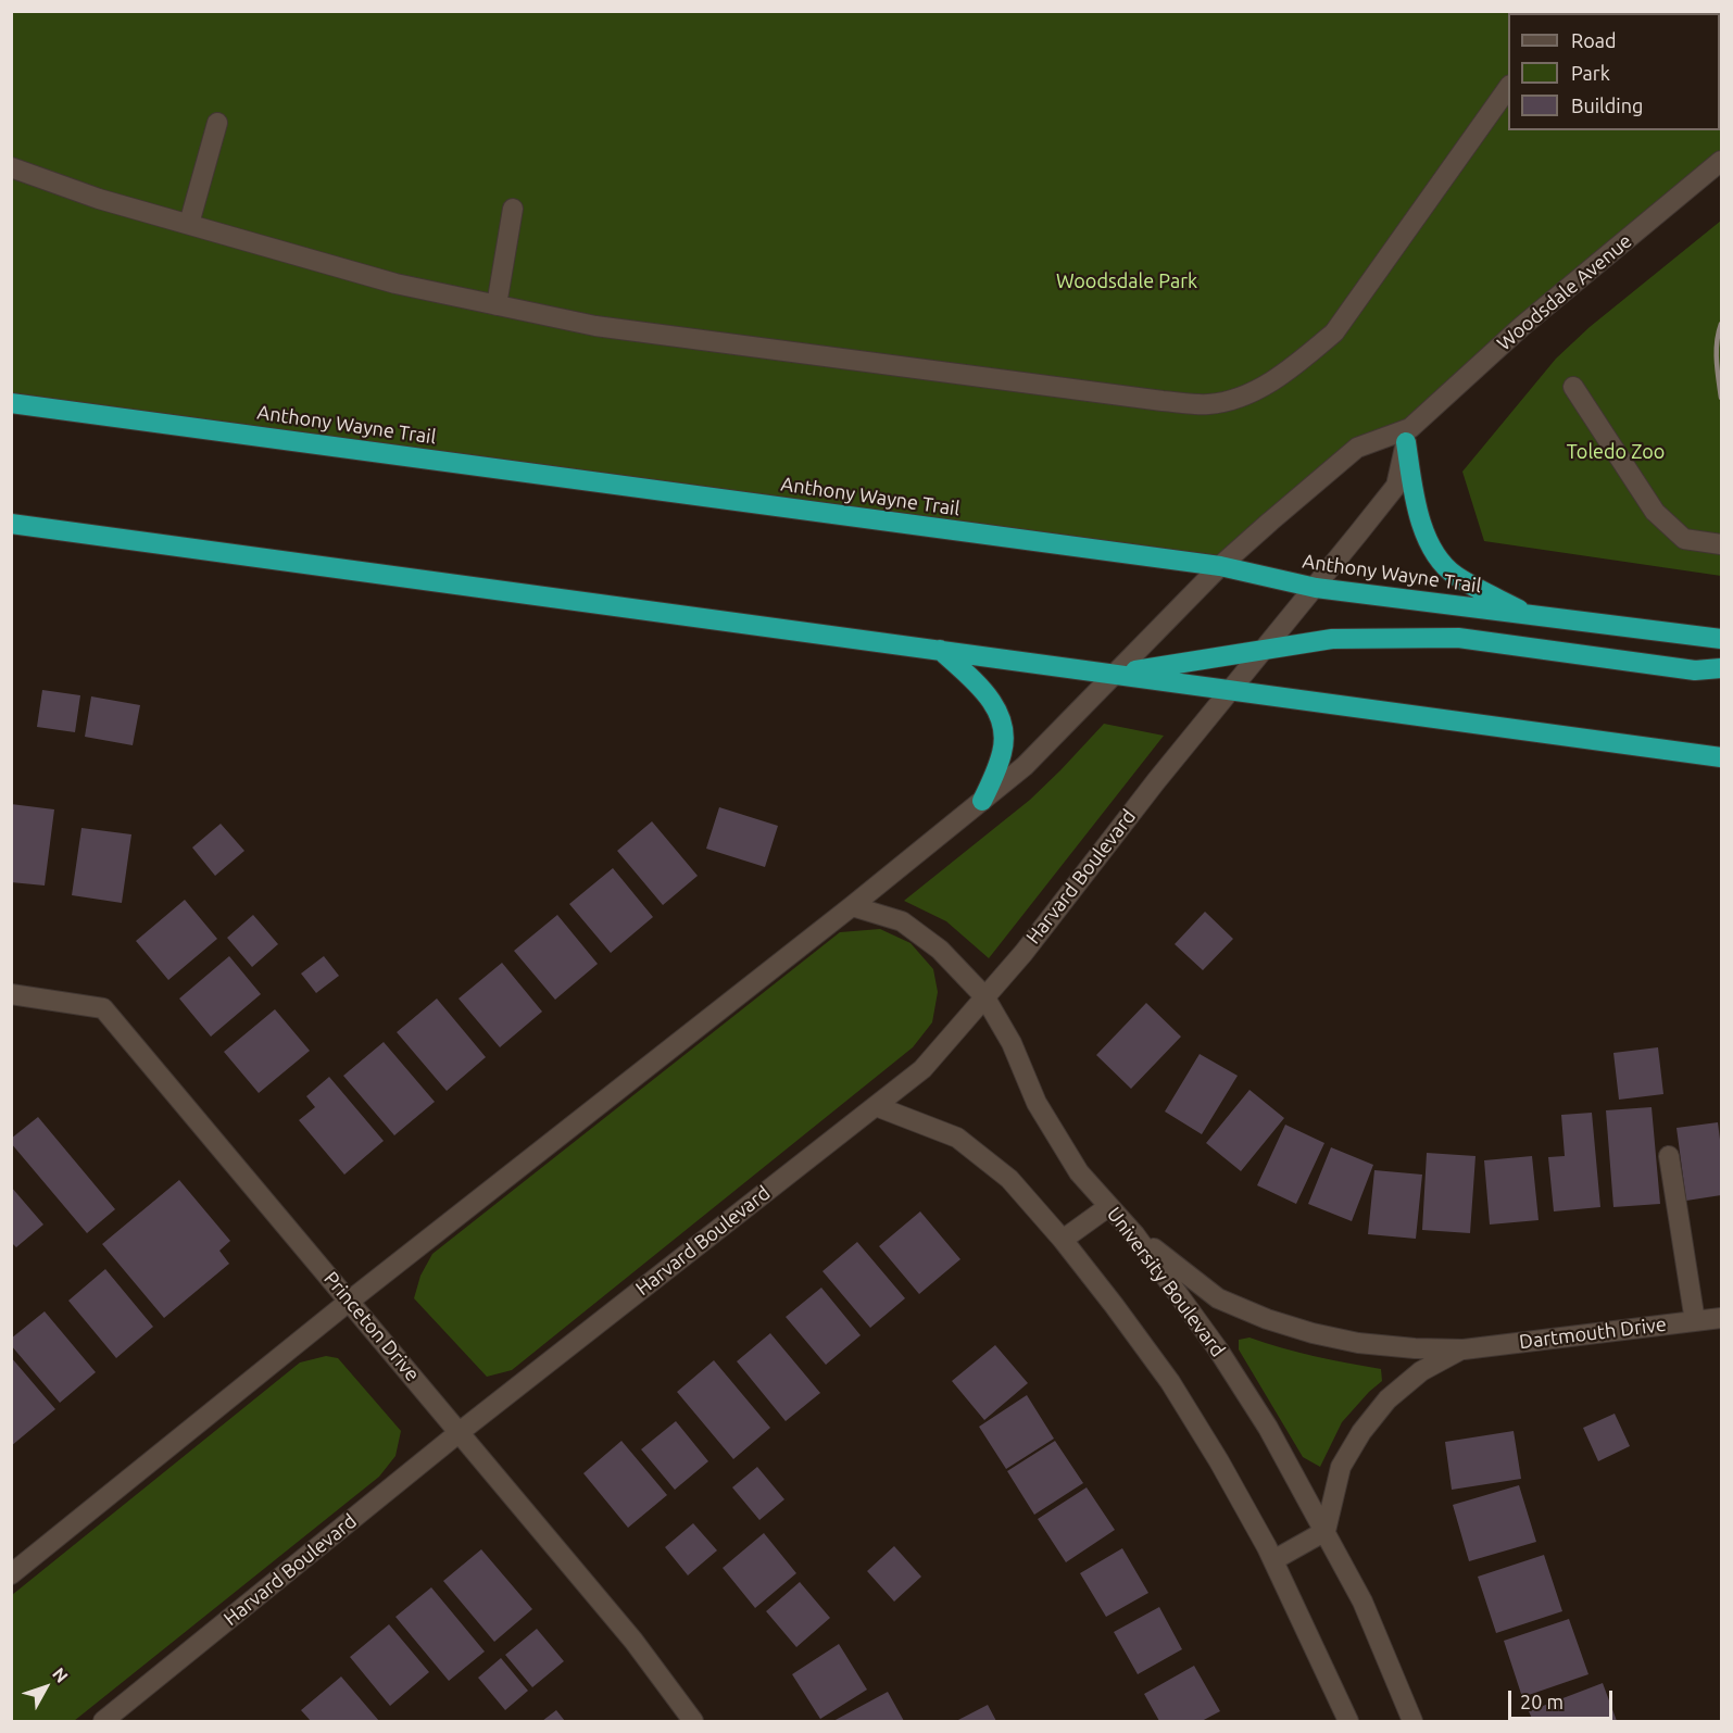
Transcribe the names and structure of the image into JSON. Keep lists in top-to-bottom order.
{
  "streets": {
    "highway": ["Anthony Wayne Trail"],
    "street": [
      "Woodsdale Avenue",
      "Harvard Boulevard",
      "University Boulevard",
      "Princeton Drive",
      "Dartmouth Drive"
    ]
  },
  "crossings": [
    ["Woodsdale Avenue", "Anthony Wayne Trail"],
    ["Harvard Boulevard", "University Boulevard"],
    ["Harvard Boulevard", "Princeton Drive"],
    ["University Boulevard", "Dartmouth Drive"]
  ],
  "parks": ["Woodsdale Park", "Toledo Zoo"],
  "legend": ["Road", "Park", "Building"],
  "scale_bar": "20 m",
  "north": "top right"
}
